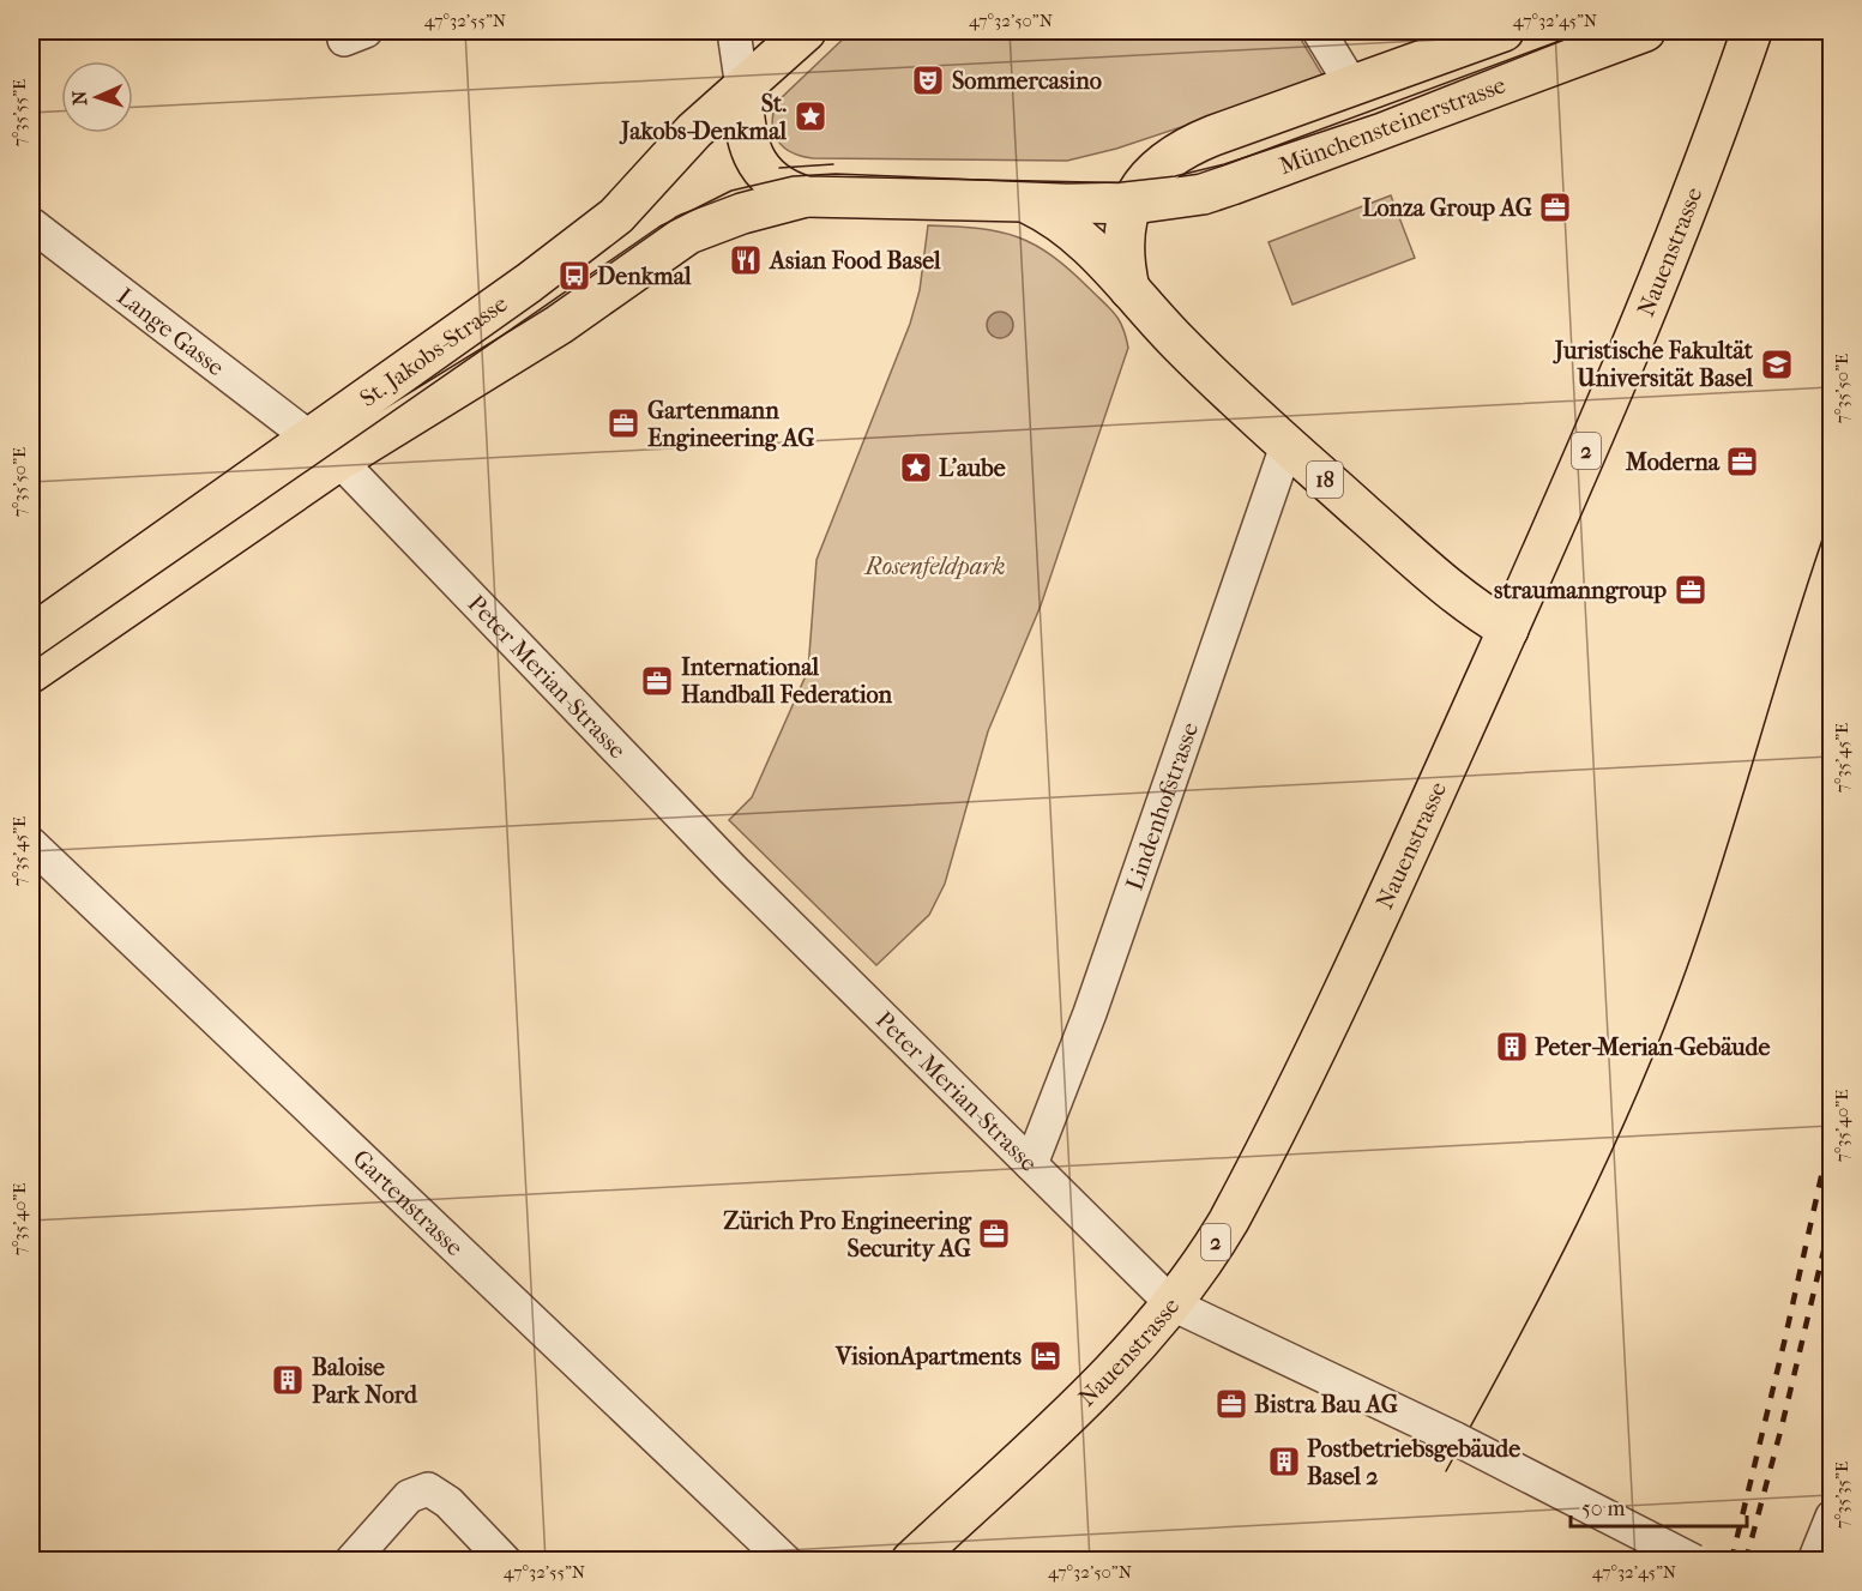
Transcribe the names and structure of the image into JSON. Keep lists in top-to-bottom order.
{
  "streets": {
    "main road": [
      "Münchensteinerstrasse",
      "Nauenstrasse",
      "St. Jakobs-Strasse",
      "2",
      "18"
    ],
    "street": [
      "Lange Gasse",
      "Peter Merian-Strasse",
      "Lindenhofstrasse",
      "Gartenstrasse"
    ]
  },
  "crossings": [
    ["Münchensteinerstrasse", "St. Jakobs-Strasse"],
    ["Nauenstrasse", "18"],
    ["Nauenstrasse", "Peter Merian-Strasse"],
    ["Lange Gasse", "St. Jakobs-Strasse"],
    ["Lange Gasse", "Peter Merian-Strasse"],
    ["St. Jakobs-Strasse", "Peter Merian-Strasse"],
    ["18", "Lindenhofstrasse"],
    ["Peter Merian-Strasse", "Lindenhofstrasse"]
  ],
  "parks": ["Rosenfeldpark"],
  "places": {
    "theatre": ["Sommercasino"],
    "place": ["St. Jakobs-Denkmal", "L’aube"],
    "office": [
      "Lonza Group AG",
      "Gartenmann Engineering AG",
      "Moderna",
      "straumanngroup",
      "International Handball Federation",
      "Zürich Pro Engineering Security AG",
      "Bistra Bau AG"
    ],
    "restaurant": ["Asian Food Basel"],
    "bus stop": ["Denkmal"],
    "school or university": ["Juristische Fakultät Universität Basel"],
    "building": ["Peter-Merian-Gebäude", "Baloise Park Nord", "Postbetriebsgebäude Basel 2"],
    "hotel": ["VisionApartments"]
  },
  "scale_bar": "50 m",
  "north": "left",
  "coordinates": [
    "47°32'55\"N",
    "47°32'50\"N",
    "47°32'45\"N",
    "7°35'55\"E",
    "7°35'50\"E",
    "7°35'45\"E",
    "7°35'40\"E",
    "7°35'35\"E"
  ]
}
